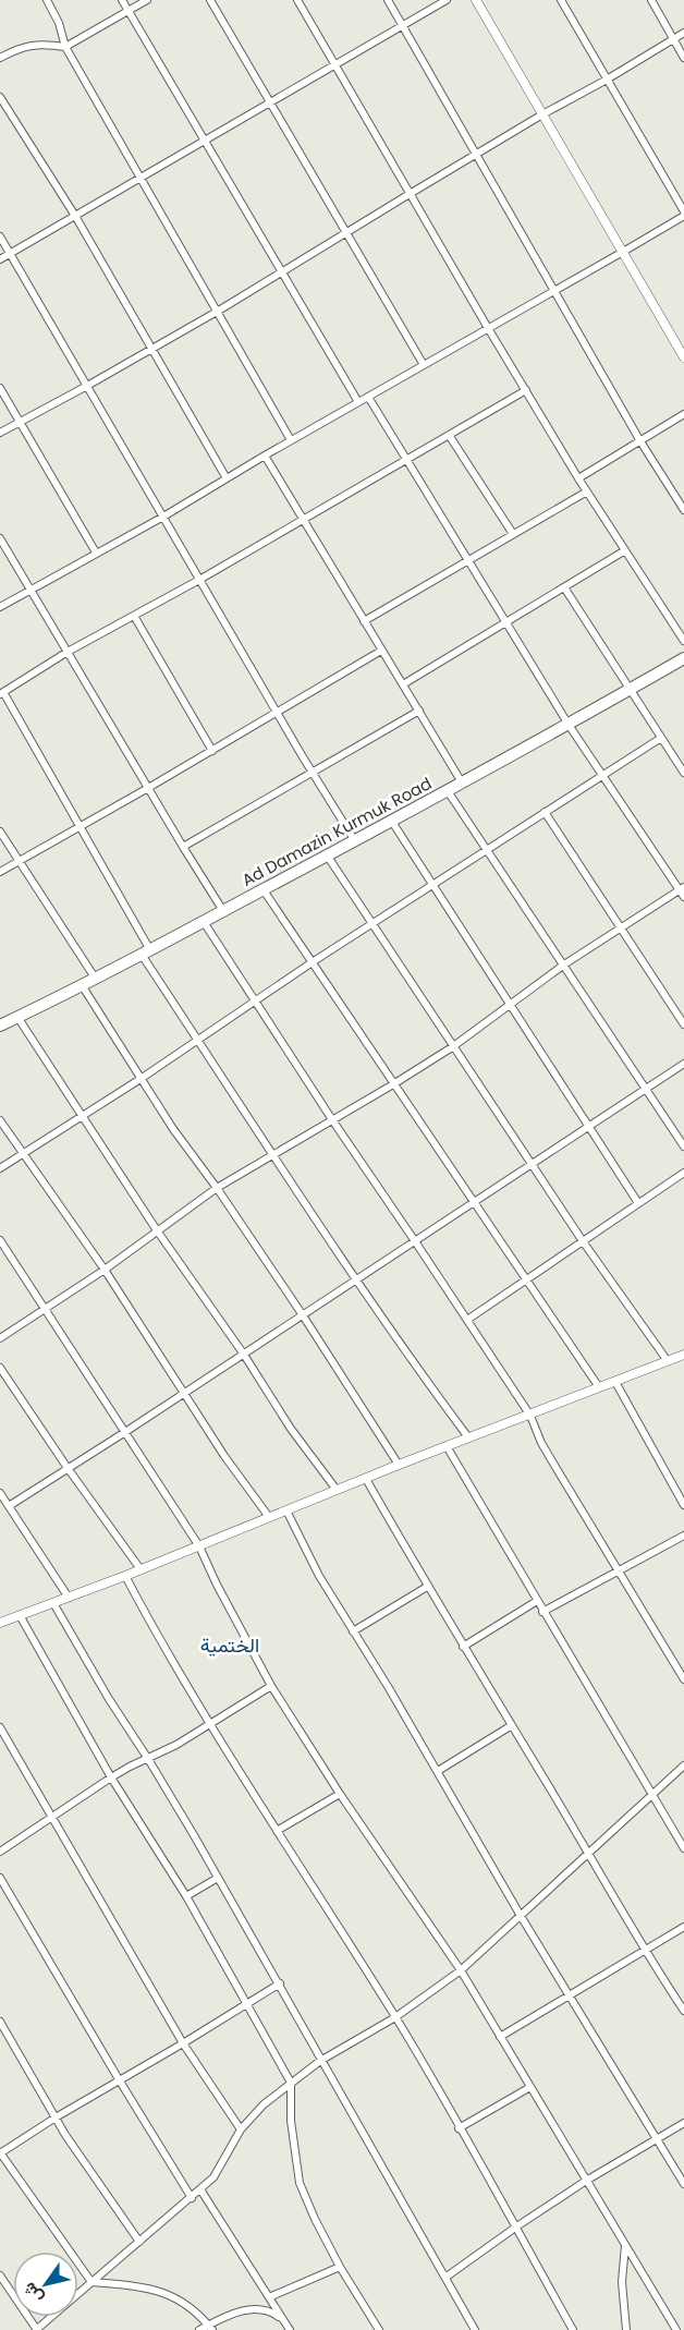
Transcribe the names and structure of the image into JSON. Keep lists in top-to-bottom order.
{
  "streets": {
    "highway": ["Ad Damazin Kurmuk Road"]
  },
  "districts": ["الختمية"],
  "north": "bottom left"
}
